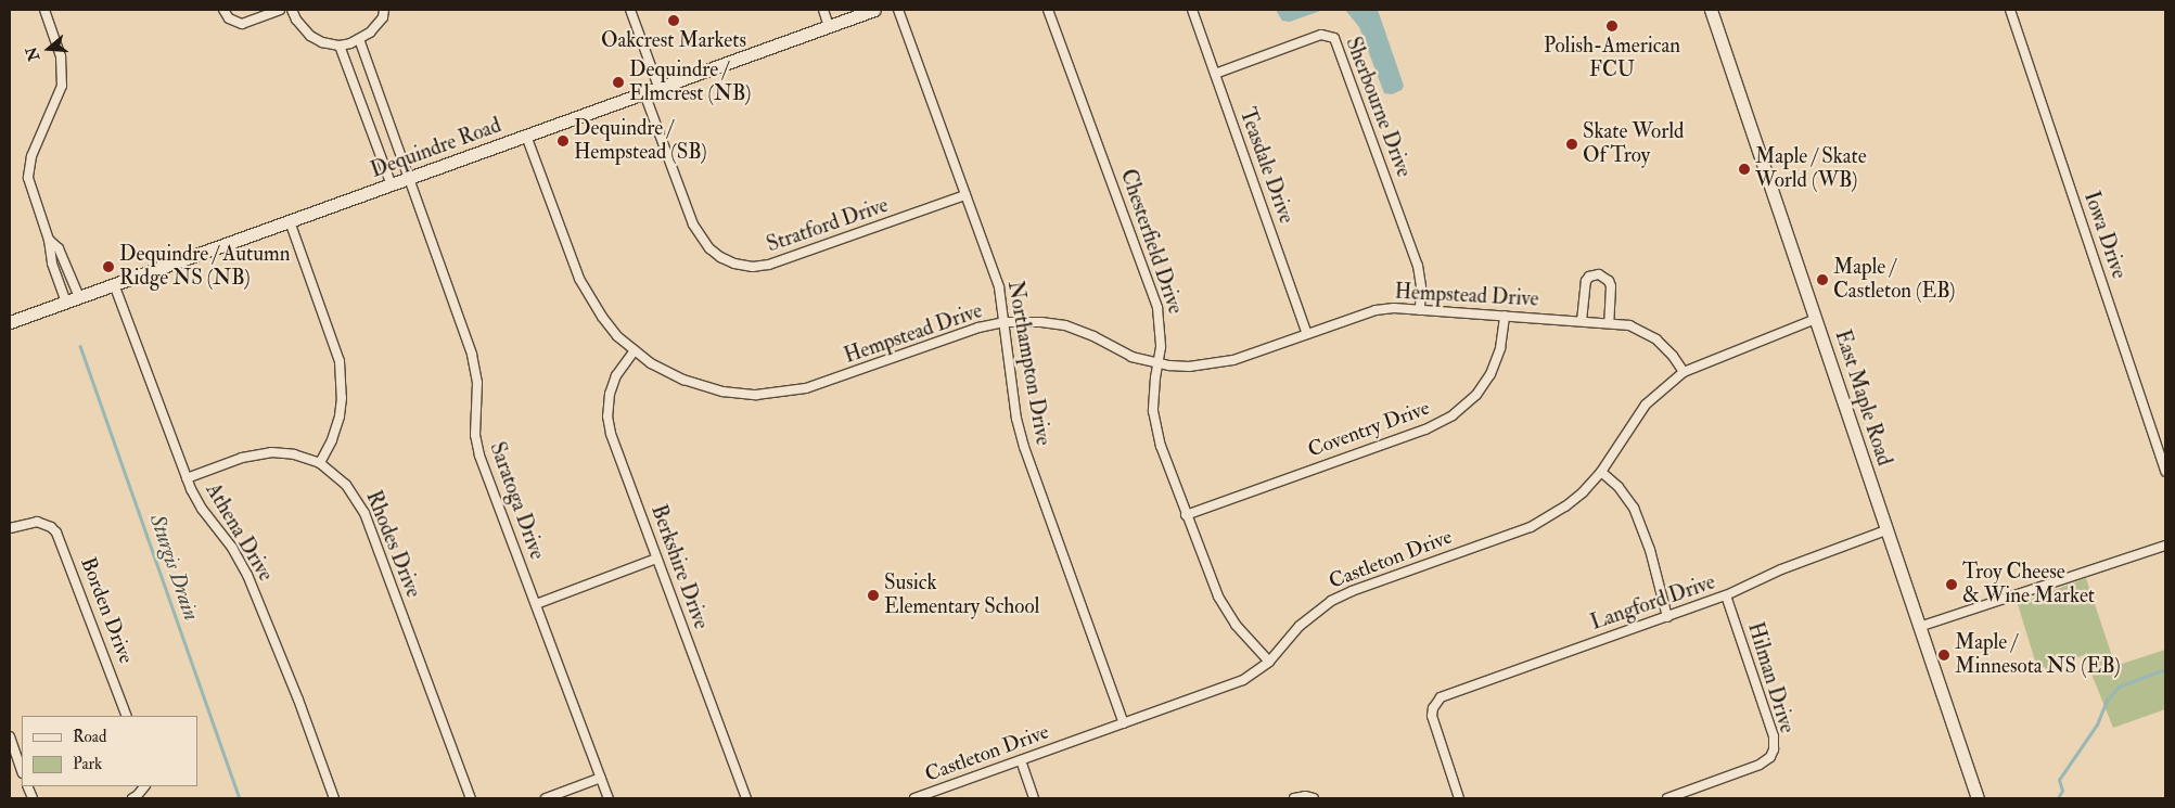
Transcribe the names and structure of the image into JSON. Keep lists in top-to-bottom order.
{
  "streets": {
    "main road": ["Dequindre Road", "East Maple Road"],
    "street": [
      "Sherbourne Drive",
      "Teasdale Drive",
      "Stratford Drive",
      "Iowa Drive",
      "Chesterfield Drive",
      "Hempstead Drive",
      "Northampton Drive",
      "Coventry Drive",
      "Saratoga Drive",
      "Athena Drive",
      "Rhodes Drive",
      "Castleton Drive",
      "Berkshire Drive",
      "Langford Drive",
      "Borden Drive",
      "Hilman Drive"
    ]
  },
  "crossings": [
    ["Sherbourne Drive", "Teasdale Drive"],
    ["Sherbourne Drive", "Hempstead Drive"],
    ["Dequindre Road", "Stratford Drive"],
    ["Dequindre Road", "Hempstead Drive"],
    ["Dequindre Road", "Saratoga Drive"],
    ["Dequindre Road", "Athena Drive"],
    ["Teasdale Drive", "Hempstead Drive"],
    ["Stratford Drive", "Northampton Drive"],
    ["Chesterfield Drive", "Hempstead Drive"],
    ["Chesterfield Drive", "Coventry Drive"],
    ["Chesterfield Drive", "Castleton Drive"],
    ["Hempstead Drive", "Northampton Drive"],
    ["Hempstead Drive", "Coventry Drive"],
    ["Hempstead Drive", "Castleton Drive"],
    ["Hempstead Drive", "Berkshire Drive"],
    ["Northampton Drive", "Castleton Drive"],
    ["East Maple Road", "Castleton Drive"],
    ["East Maple Road", "Langford Drive"],
    ["Athena Drive", "Rhodes Drive"],
    ["Langford Drive", "Hilman Drive"]
  ],
  "water": ["Sturgis Drain"],
  "places": [
    "Oakcrest Markets",
    "Polish-American FCU",
    "Dequindre / Elmcrest (NB)",
    "Dequindre / Hempstead (SB)",
    "Skate World Of Troy",
    "Maple / Skate World (WB)",
    "Dequindre / Autumn Ridge NS (NB)",
    "Maple / Castleton (EB)",
    "Troy Cheese & Wine Market",
    "Susick Elementary School",
    "Maple / Minnesota NS (EB)"
  ],
  "legend": ["Road", "Park"],
  "north": "left"
}
